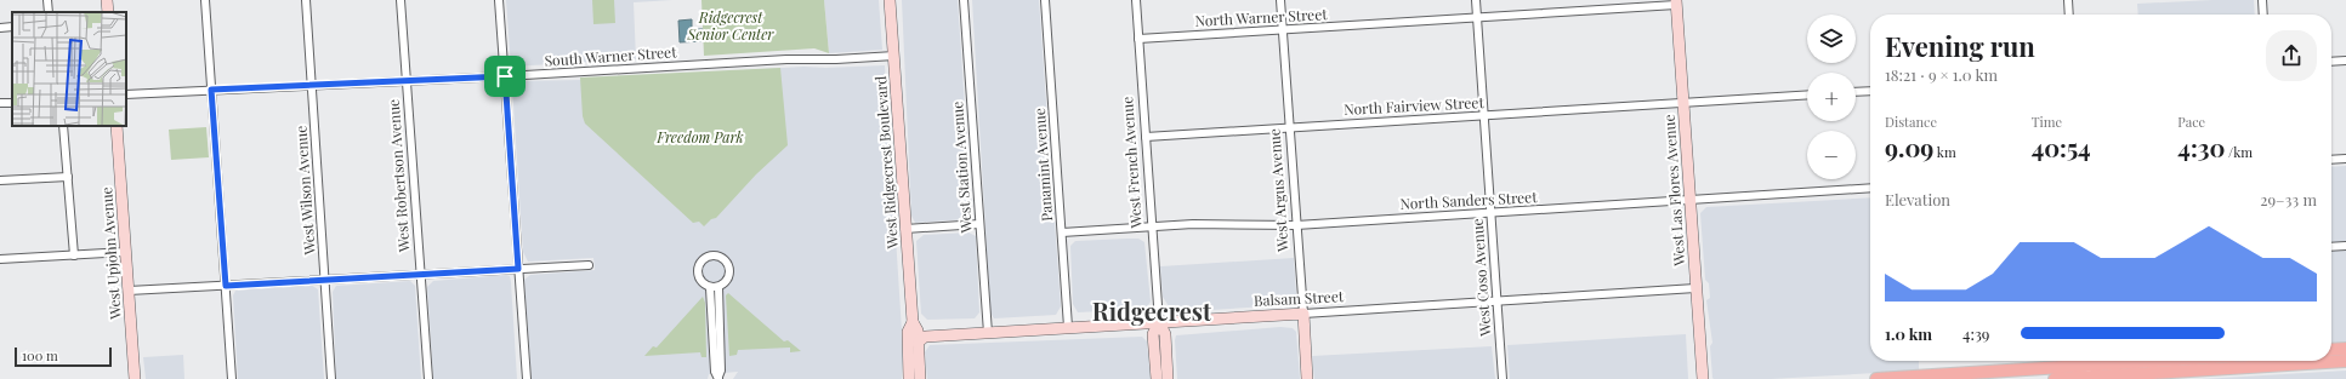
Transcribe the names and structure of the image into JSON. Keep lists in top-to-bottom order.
{
  "streets": {
    "main road": [
      "West Ridgecrest Boulevard",
      "West French Avenue",
      "West Argus Avenue",
      "West Las Flores Avenue",
      "West Upjohn Avenue",
      "Balsam Street"
    ],
    "street": [
      "North Warner Street",
      "South Warner Street",
      "North Fairview Street",
      "Panamint Avenue",
      "West Station Avenue",
      "West Robertson Avenue",
      "West Wilson Avenue",
      "North Sanders Street",
      "West Coso Avenue"
    ]
  },
  "crossings": [
    ["North Warner Street", "West French Avenue"],
    ["North Warner Street", "West Argus Avenue"],
    ["North Warner Street", "West Las Flores Avenue"],
    ["North Warner Street", "West Coso Avenue"],
    ["South Warner Street", "West Ridgecrest Boulevard"],
    ["South Warner Street", "West Robertson Avenue"],
    ["South Warner Street", "West Wilson Avenue"],
    ["North Fairview Street", "West French Avenue"],
    ["North Fairview Street", "West Argus Avenue"],
    ["North Fairview Street", "West Las Flores Avenue"],
    ["North Fairview Street", "West Coso Avenue"],
    ["West Ridgecrest Boulevard", "Balsam Street"],
    ["West French Avenue", "North Sanders Street"],
    ["West French Avenue", "Balsam Street"],
    ["Panamint Avenue", "North Sanders Street"],
    ["Panamint Avenue", "Balsam Street"],
    ["West Station Avenue", "Balsam Street"],
    ["West Argus Avenue", "North Sanders Street"],
    ["West Argus Avenue", "Balsam Street"],
    ["West Las Flores Avenue", "North Sanders Street"],
    ["West Las Flores Avenue", "Balsam Street"],
    ["North Sanders Street", "West Coso Avenue"],
    ["West Coso Avenue", "Balsam Street"]
  ],
  "districts": ["Ridgecrest"],
  "parks": ["Ridgecrest Senior Center", "Freedom Park"],
  "scale_bar": "100 m",
  "page": {
    "map_buttons": ["+", "−"],
    "heading": ["Evening run", "18:21 · 9 × 1.0 km"],
    "stats": [
      ["Distance", "9.09 km"],
      ["Time", "40:54"],
      ["Pace", "4:30 /km"]
    ],
    "chart": ["Elevation", "29–33 m"],
    "list": [
      {
        "name": "1.0 km",
        "note": "4:39"
      }
    ],
    "scale": "100 m"
  }
}
